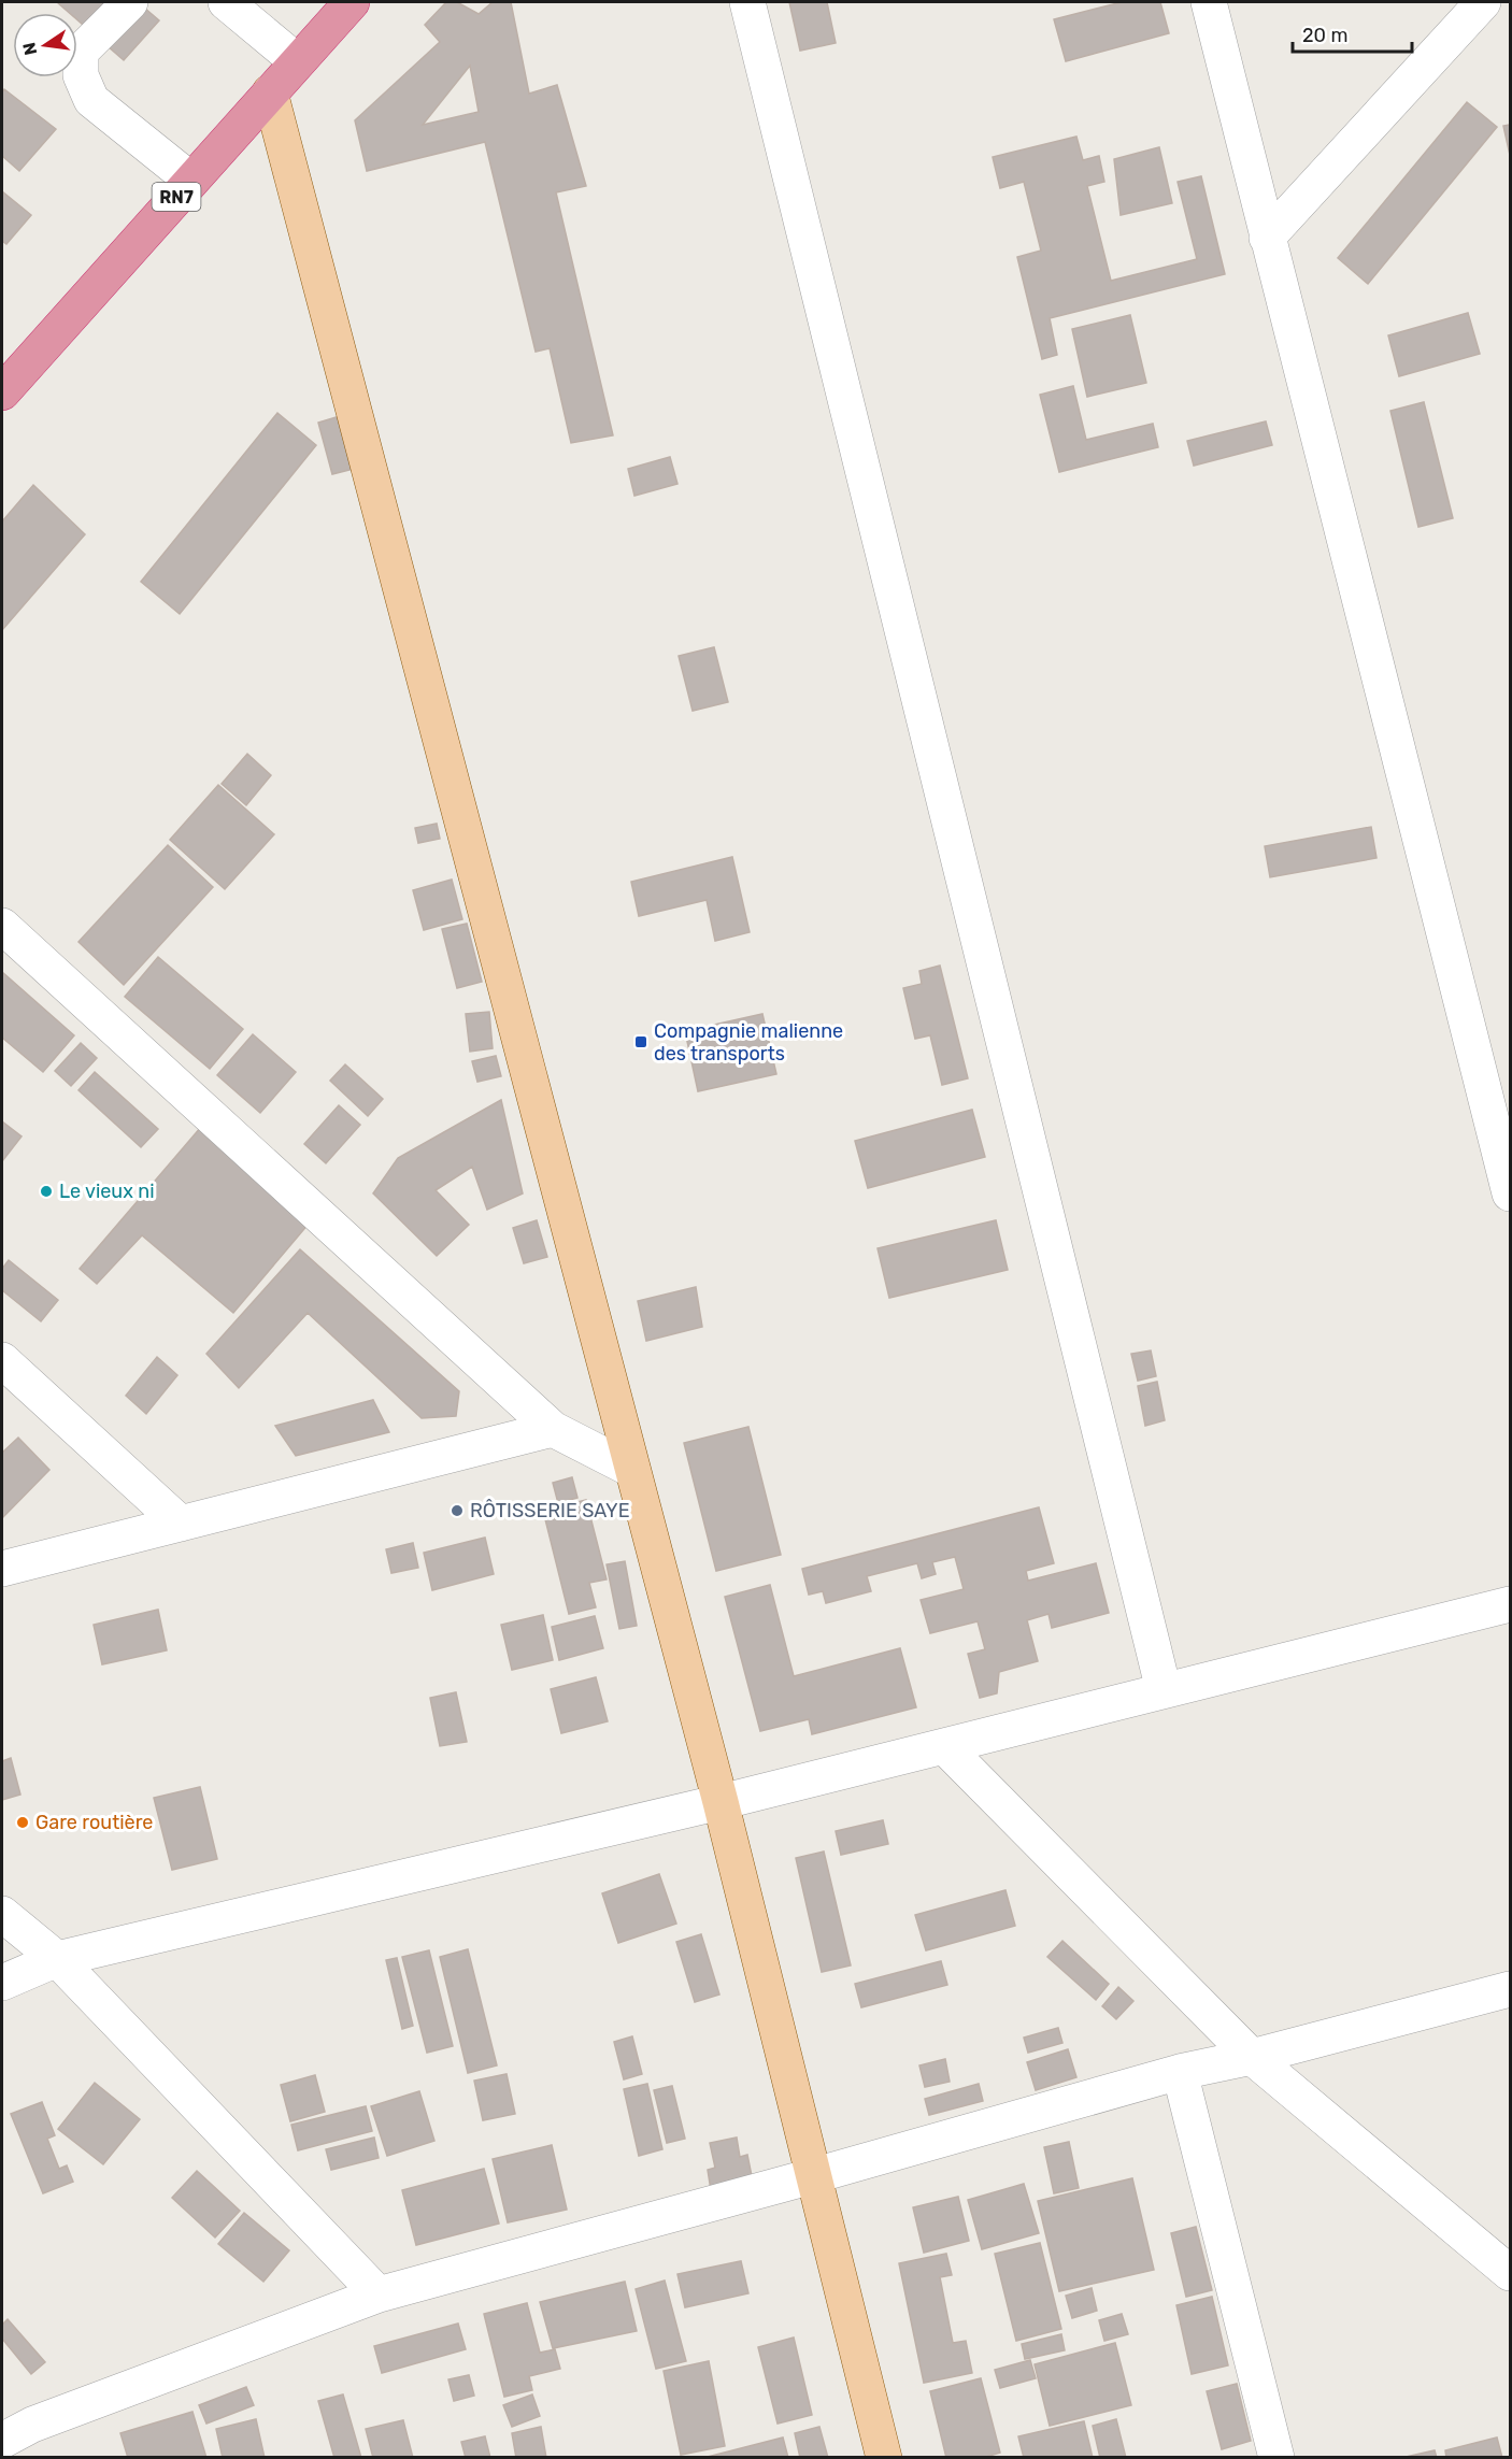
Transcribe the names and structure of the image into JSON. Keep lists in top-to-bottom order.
{
  "streets": {
    "highway": ["RN7"]
  },
  "places": {
    "transit": ["Compagnie malienne des transports"],
    "other": ["Le vieux ni", "RÔTISSERIE SAYE", "Gare routière"]
  },
  "scale_bar": "20 m",
  "north": "left"
}
